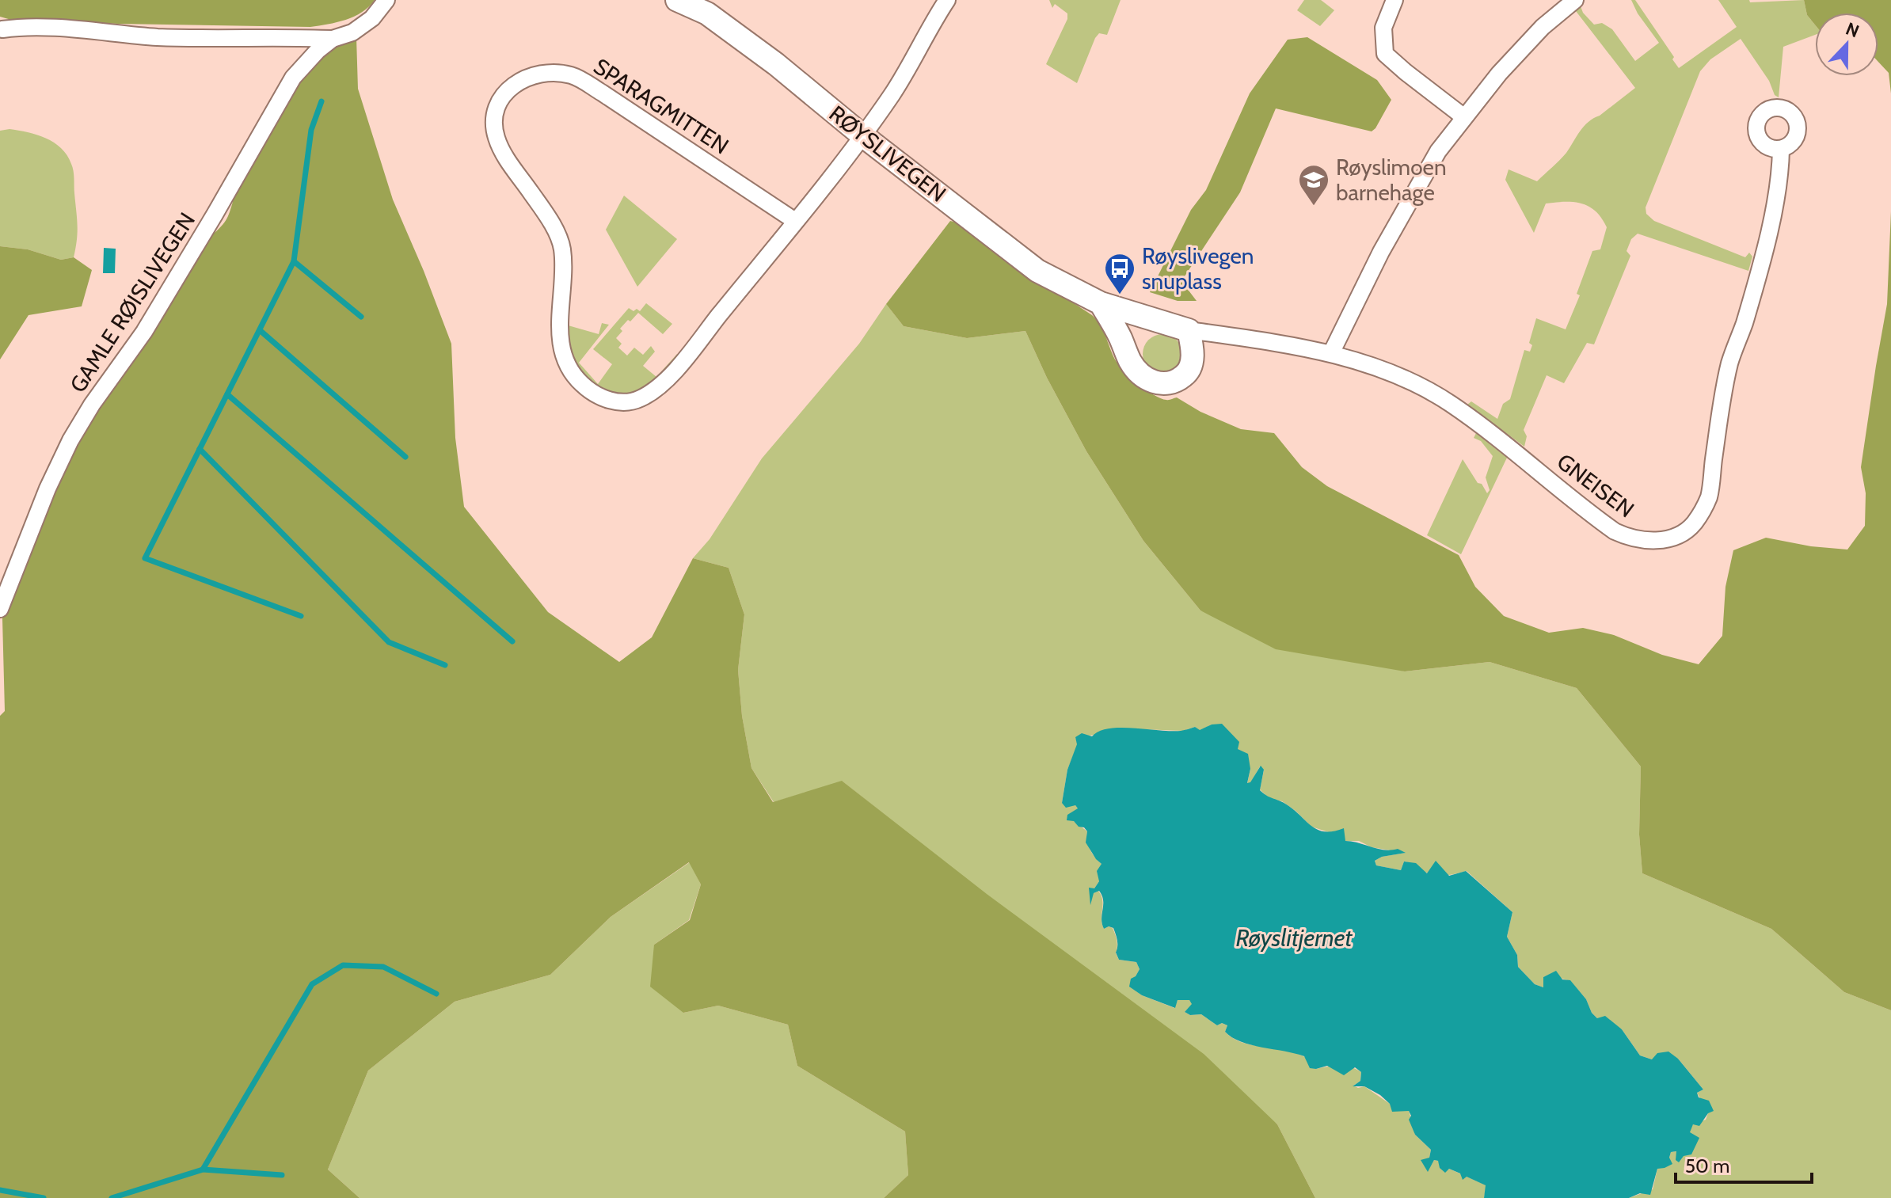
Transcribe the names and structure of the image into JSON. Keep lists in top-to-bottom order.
{
  "streets": {
    "street": [
      "SPARAGMITTEN",
      "RØYSLIVEGEN",
      "GAMLE RØISLIVEGEN",
      "GNEISEN"
    ]
  },
  "crossings": [
    ["SPARAGMITTEN", "RØYSLIVEGEN"],
    ["RØYSLIVEGEN", "GNEISEN"]
  ],
  "water": ["Røyslitjernet"],
  "places": {
    "school or university": ["Røyslimoen barnehage"],
    "bus stop": ["Røyslivegen snuplass"]
  },
  "scale_bar": "50 m",
  "north": "top"
}
